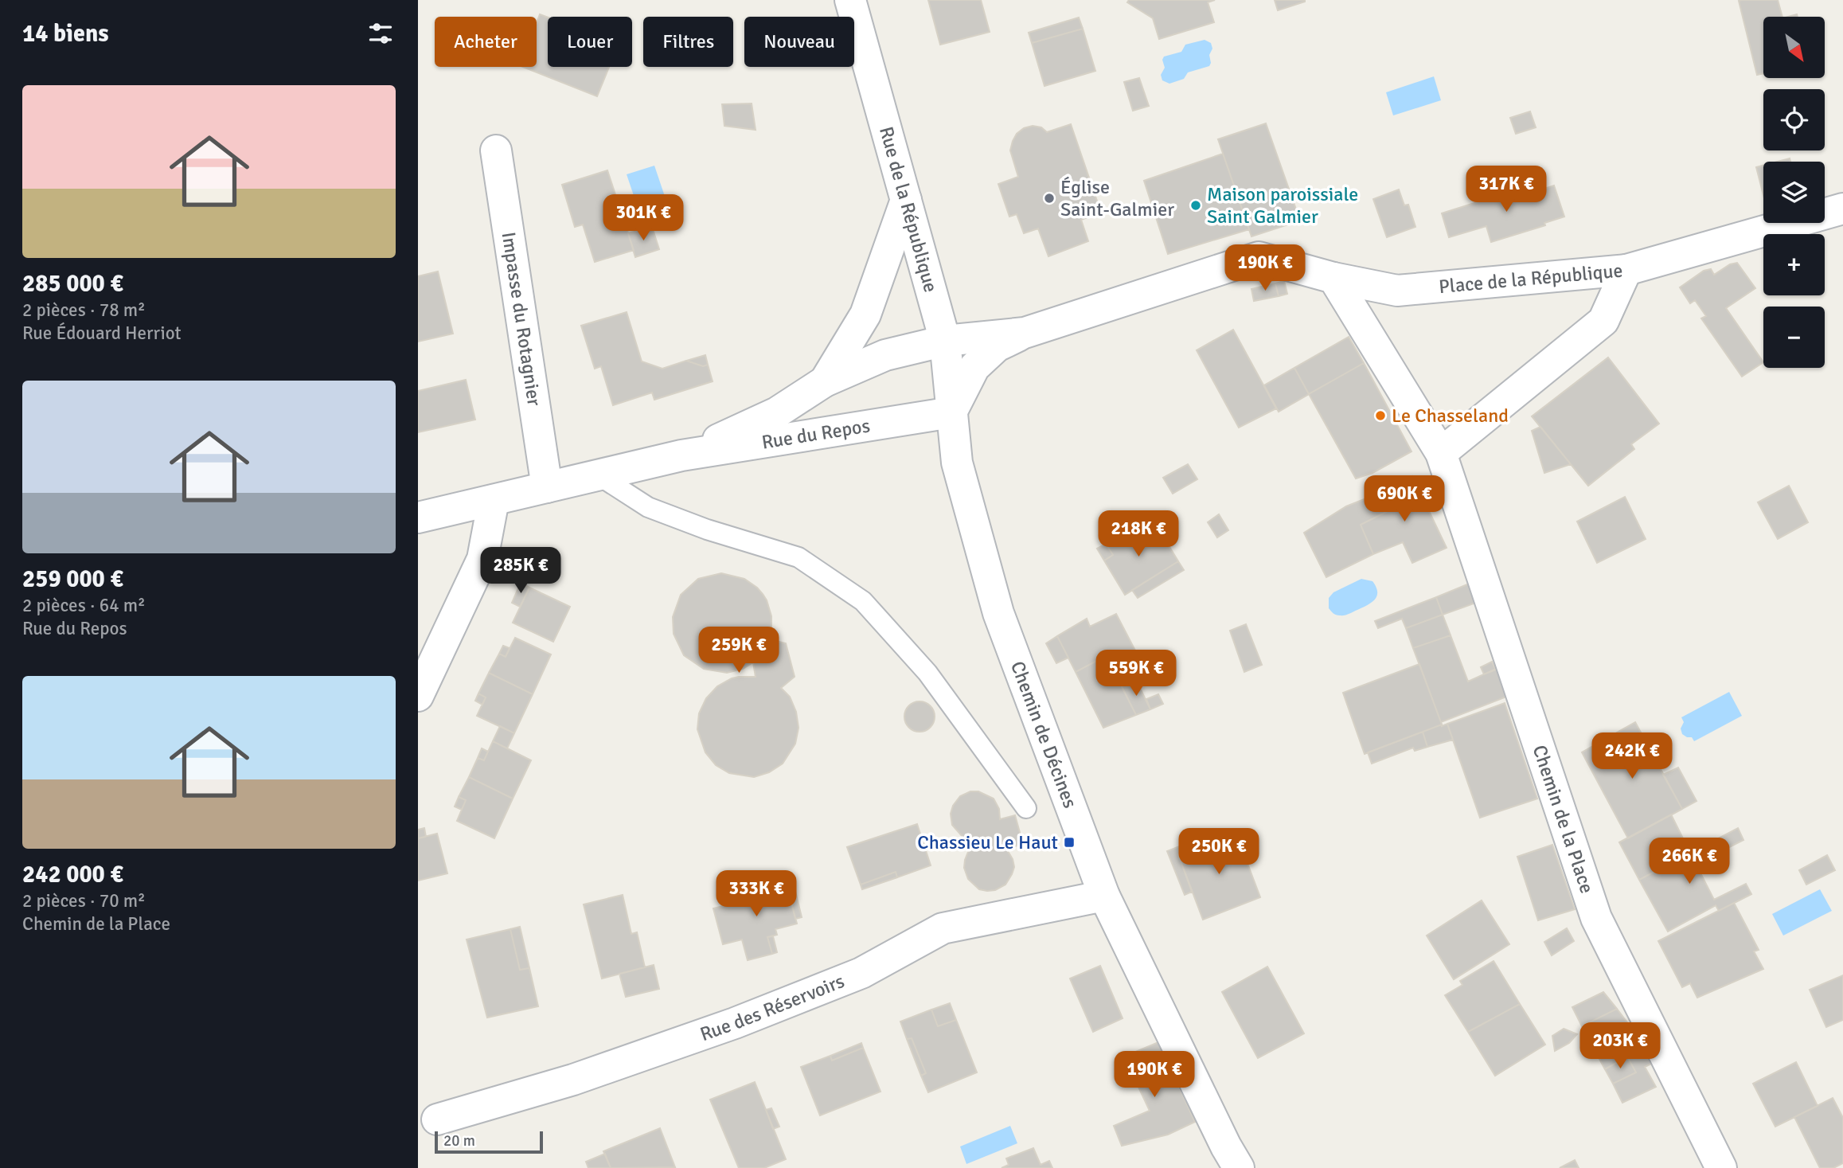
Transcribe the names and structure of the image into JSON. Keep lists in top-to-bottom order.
{
  "streets": {
    "street": [
      "Rue de la République",
      "Place de la République",
      "Impasse du Rotagnier",
      "Rue du Repos",
      "Chemin de Décines",
      "Chemin de la Place",
      "Rue des Réservoirs"
    ]
  },
  "crossings": [
    ["Rue de la République", "Rue du Repos"],
    ["Rue de la République", "Chemin de Décines"],
    ["Place de la République", "Chemin de la Place"],
    ["Impasse du Rotagnier", "Rue du Repos"],
    ["Rue du Repos", "Chemin de Décines"],
    ["Chemin de Décines", "Rue des Réservoirs"]
  ],
  "places": {
    "other": ["Église Saint-Galmier", "Maison paroissiale Saint Galmier", "Le Chasseland"],
    "transit": ["Chassieu Le Haut"]
  },
  "scale_bar": "20 m",
  "north": "bottom right",
  "page": {
    "heading": "14 biens",
    "map_buttons": ["+", "−"],
    "chip": [
      "Acheter",
      "Louer",
      "Filtres",
      "Nouveau"
    ],
    "list": [
      {
        "name": "285 000 €",
        "note": "2 pièces · 78 m² · Rue Édouard Herriot"
      },
      {
        "name": "259 000 €",
        "note": "2 pièces · 64 m² · Rue du Repos"
      },
      {
        "name": "242 000 €",
        "note": "2 pièces · 70 m² · Chemin de la Place"
      }
    ],
    "price": [
      "317K €",
      "301K €",
      "190K €",
      "690K €",
      "218K €",
      "285K €",
      "259K €",
      "559K €",
      "242K €",
      "250K €",
      "266K €",
      "333K €",
      "203K €",
      "190K €"
    ],
    "scale": "20 m"
  }
}
